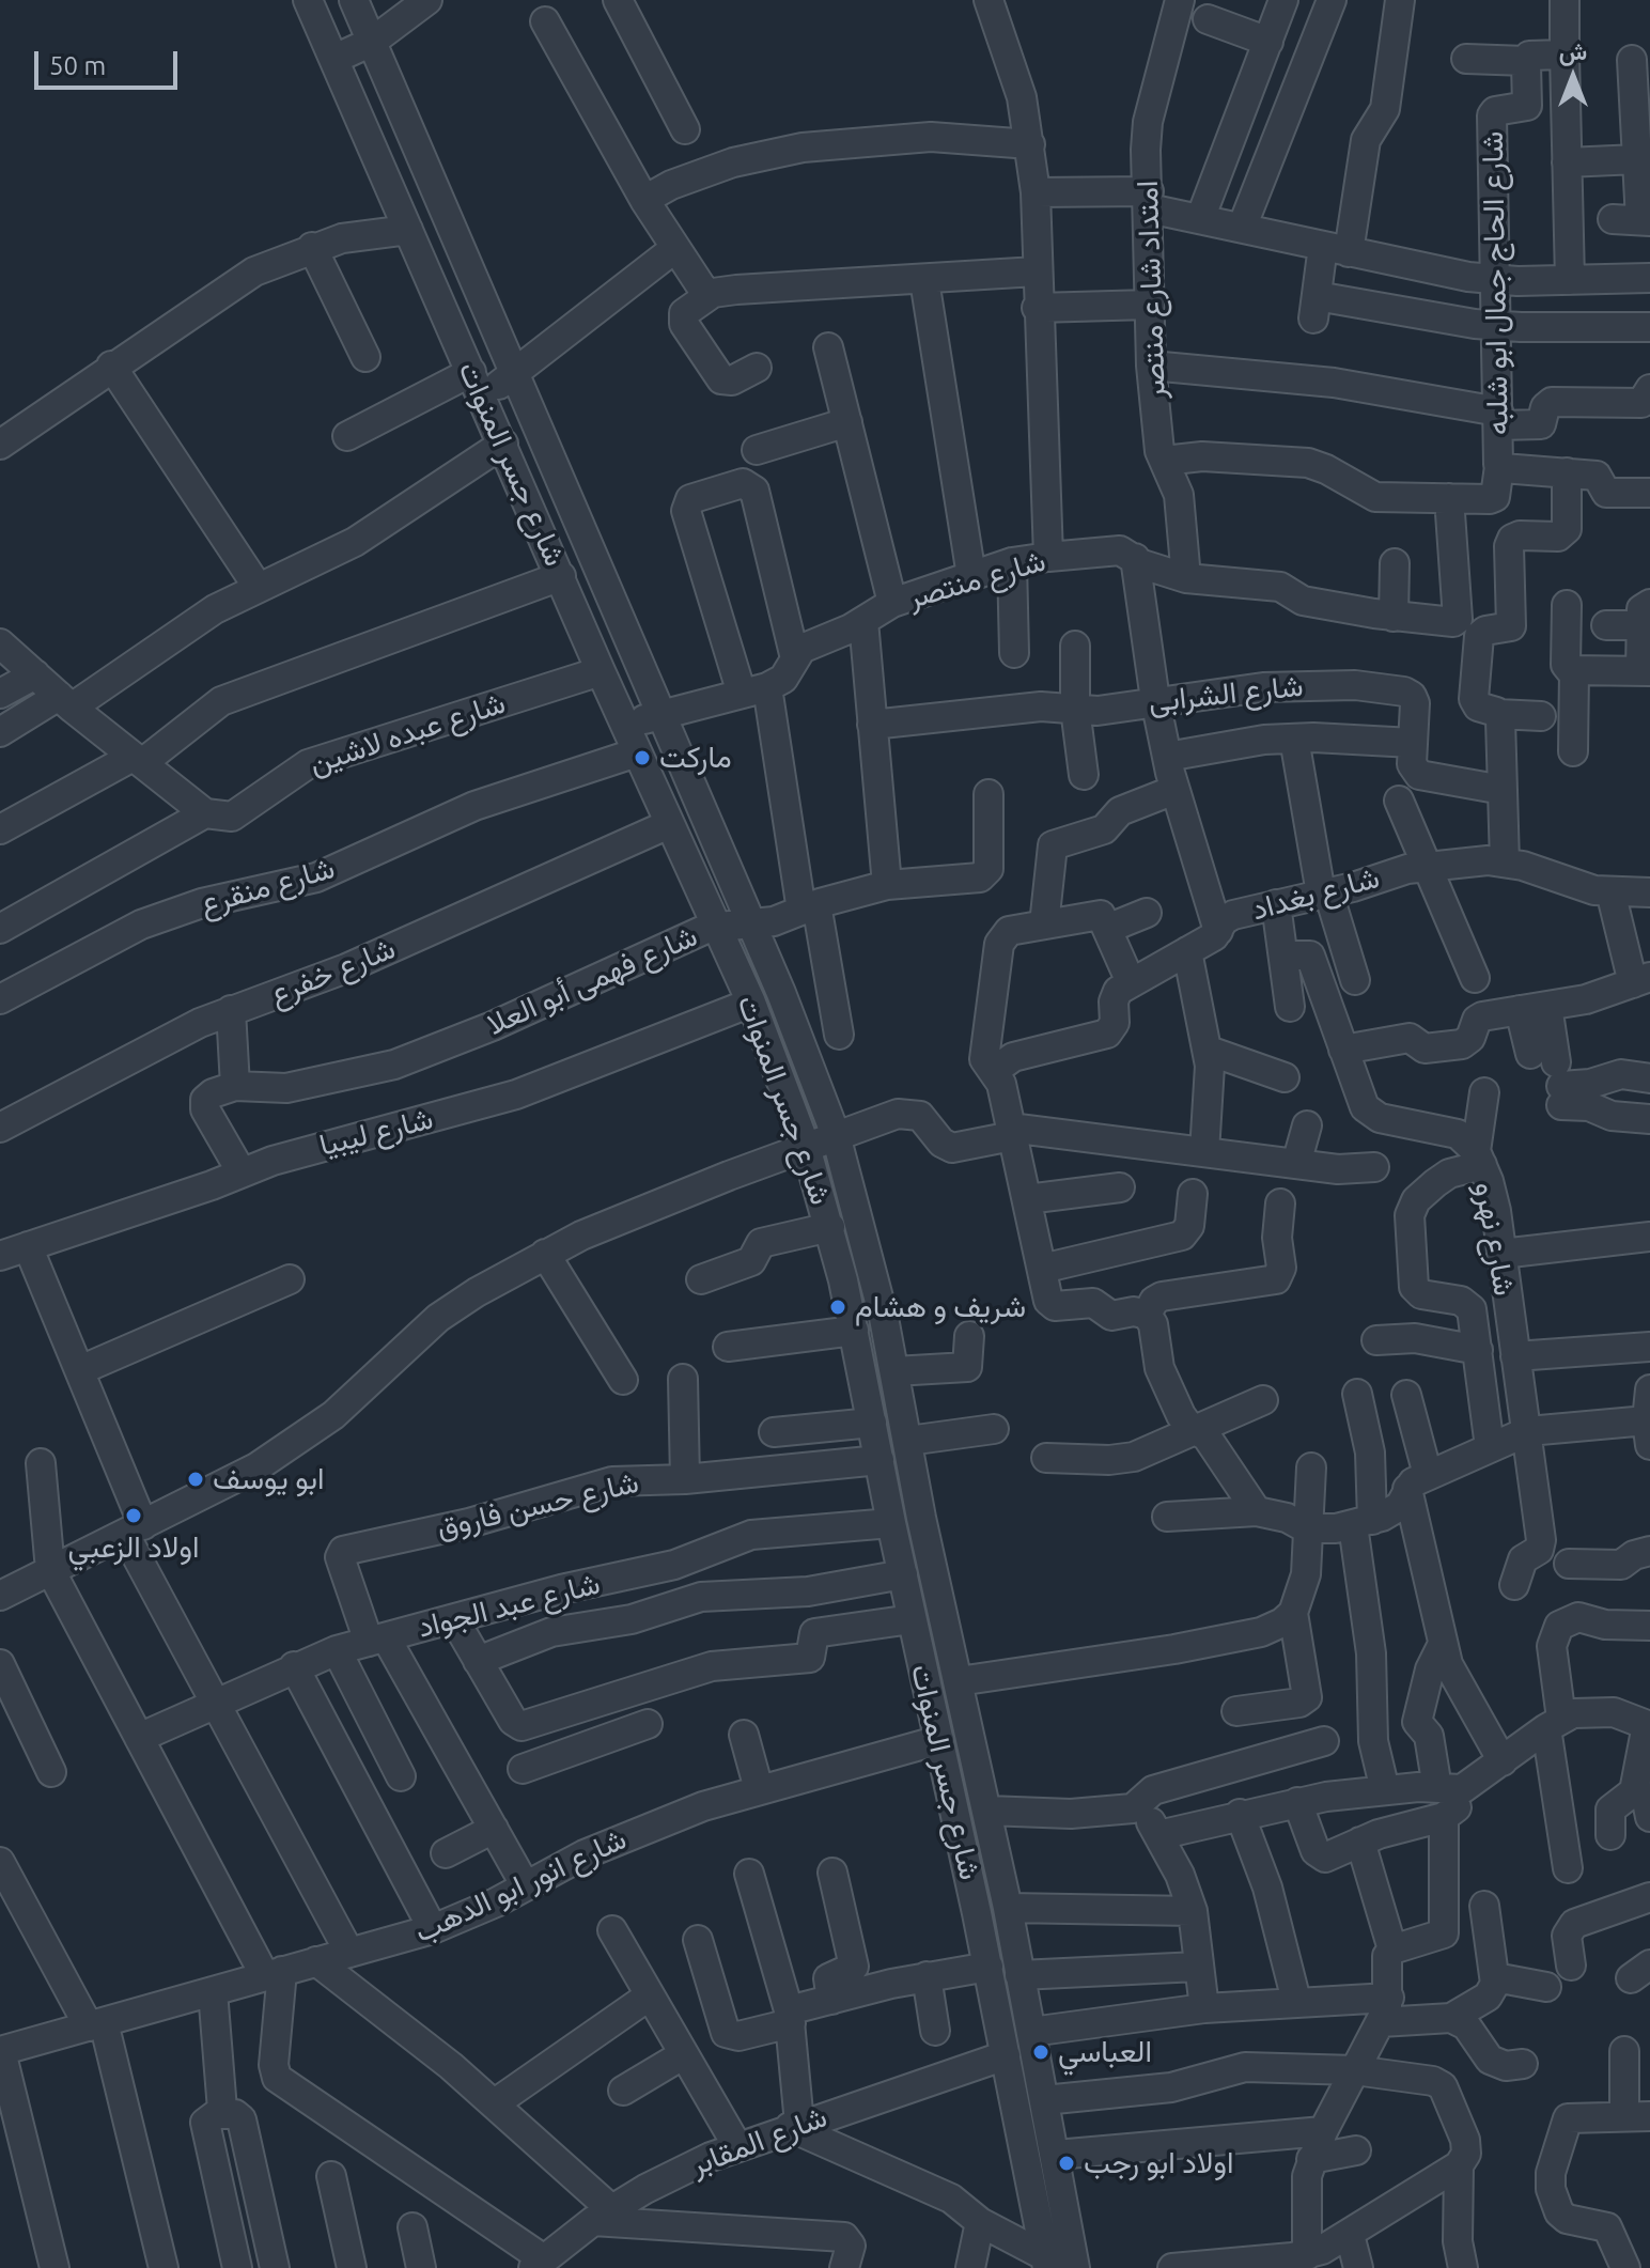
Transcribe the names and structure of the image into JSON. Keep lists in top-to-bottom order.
{
  "streets": {
    "street": [
      "شارع الحاج جمال ابو شلبه",
      "امتداد شارع منتصر",
      "شارع جسر المنوات",
      "شارع منتصر",
      "شارع الشرابى",
      "شارع عبده لاشين",
      "شارع منقرع",
      "شارع بغداد",
      "شارع خفرع",
      "شارع فهمى أبو العلا",
      "شارع ليبيا",
      "شارع نهرو",
      "شارع حسن فاروق",
      "شارع عبد الجواد",
      "شارع انور ابو الدهب",
      "شارع المقابر"
    ]
  },
  "crossings": [
    ["امتداد شارع منتصر", "شارع منتصر"],
    ["شارع جسر المنوات", "شارع عبده لاشين"],
    ["شارع جسر المنوات", "شارع منقرع"],
    ["شارع جسر المنوات", "شارع خفرع"],
    ["شارع جسر المنوات", "شارع فهمى أبو العلا"],
    ["شارع جسر المنوات", "شارع ليبيا"],
    ["شارع جسر المنوات", "شارع حسن فاروق"],
    ["شارع جسر المنوات", "شارع عبد الجواد"],
    ["شارع جسر المنوات", "شارع انور ابو الدهب"],
    ["شارع جسر المنوات", "شارع المقابر"],
    ["شارع حسن فاروق", "شارع عبد الجواد"]
  ],
  "places": [
    "ماركت",
    "شريف و هشام",
    "ابو يوسف",
    "اولاد الزعبي",
    "العباسي",
    "اولاد ابو رجب"
  ],
  "scale_bar": "50 m",
  "north": "top"
}
